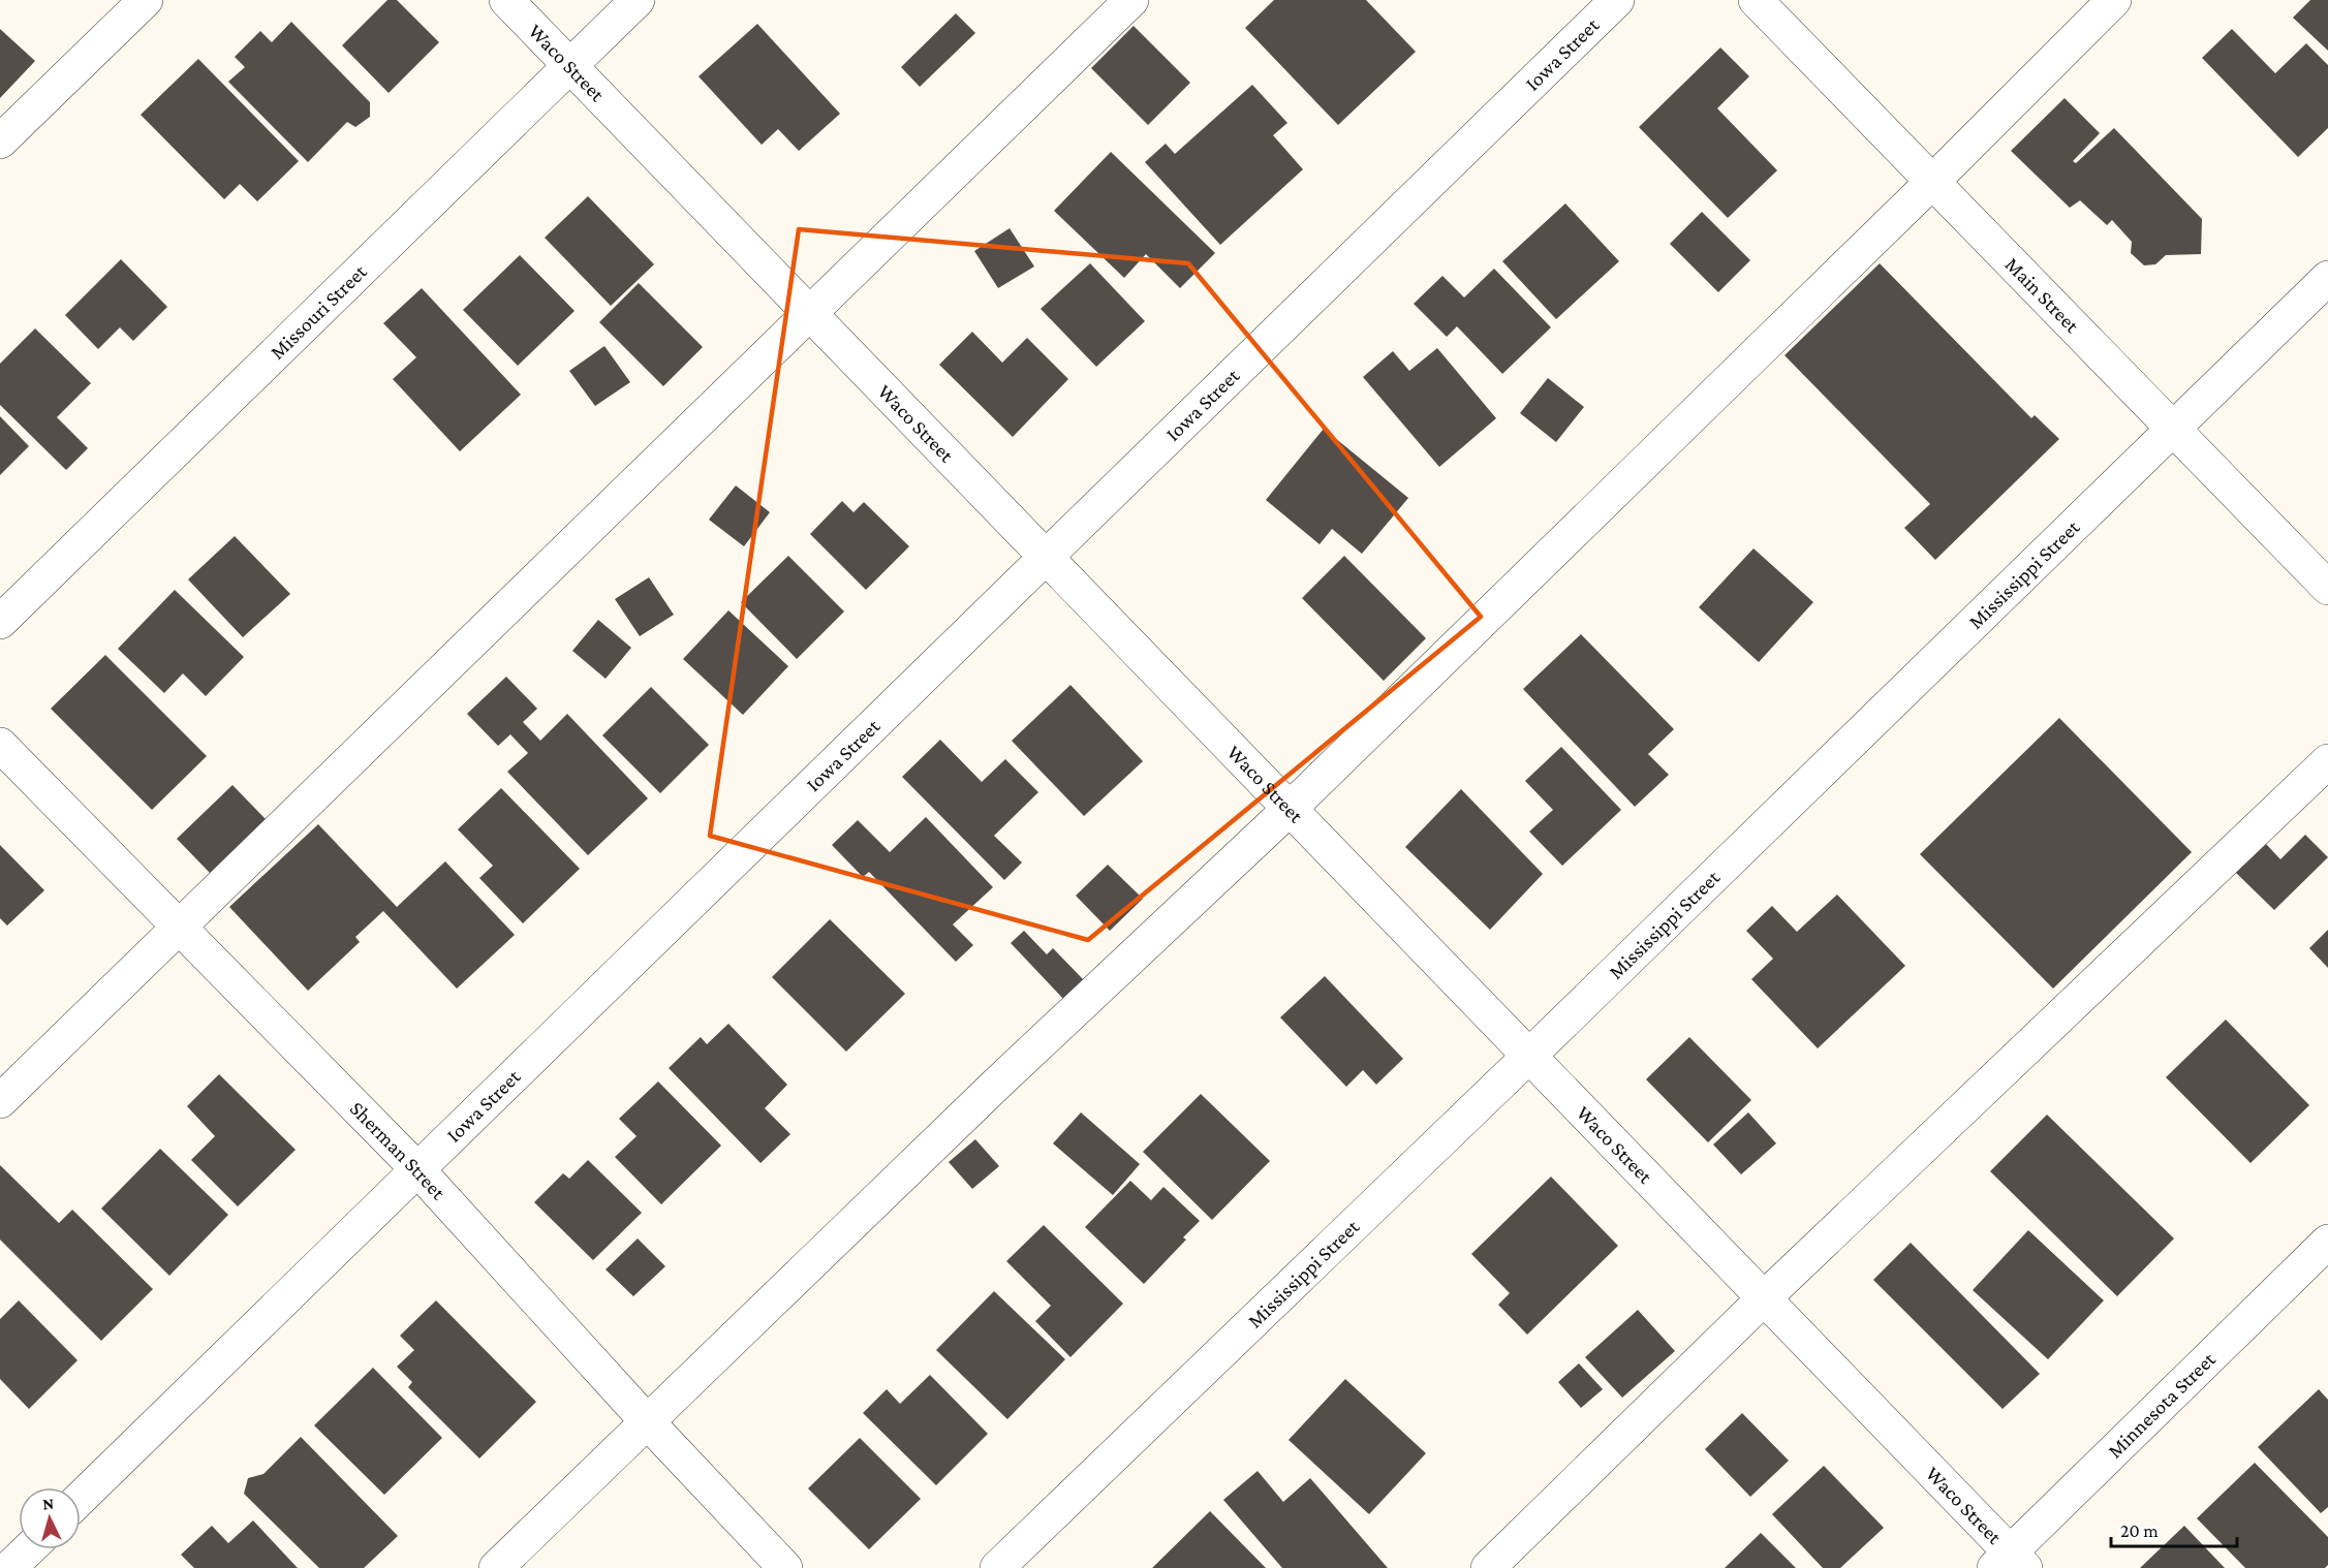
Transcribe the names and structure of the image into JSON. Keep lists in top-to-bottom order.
{
  "streets": {
    "street": [
      "Iowa Street",
      "Waco Street",
      "Main Street",
      "Missouri Street",
      "Mississippi Street",
      "Sherman Street",
      "Minnesota Street"
    ]
  },
  "crossings": [
    ["Iowa Street", "Waco Street"],
    ["Iowa Street", "Sherman Street"],
    ["Waco Street", "Missouri Street"],
    ["Waco Street", "Mississippi Street"],
    ["Waco Street", "Minnesota Street"],
    ["Main Street", "Mississippi Street"]
  ],
  "scale_bar": "20 m",
  "north": "top"
}
